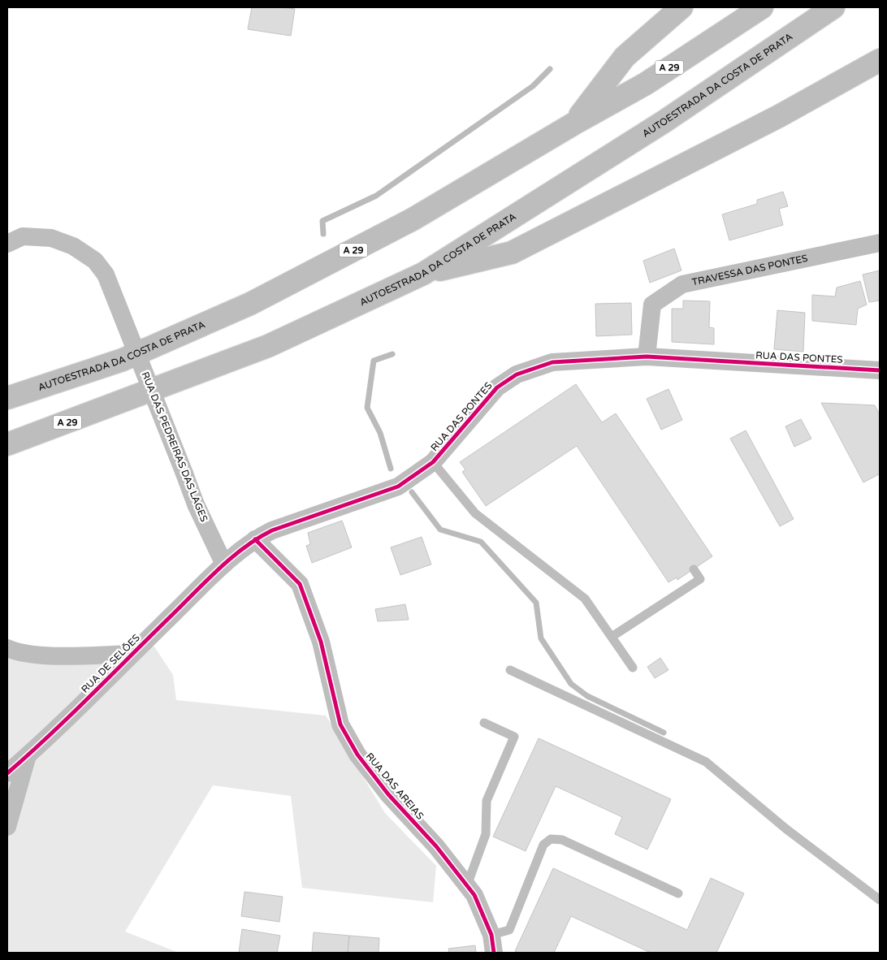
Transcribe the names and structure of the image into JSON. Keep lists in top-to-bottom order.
{
  "streets": {
    "highway": ["A 29", "AUTOESTRADA DA COSTA DE PRATA"],
    "street": [
      "TRAVESSA DAS PONTES",
      "RUA DAS PONTES",
      "RUA DAS PEDREIRAS DAS LAGES",
      "RUA DE SELÕES",
      "RUA DAS AREIAS"
    ]
  },
  "crossings": [
    ["TRAVESSA DAS PONTES", "RUA DAS PONTES"],
    ["RUA DAS PONTES", "RUA DAS PEDREIRAS DAS LAGES"],
    ["RUA DAS PONTES", "RUA DE SELÕES"],
    ["RUA DAS PONTES", "RUA DAS AREIAS"],
    ["RUA DAS PEDREIRAS DAS LAGES", "RUA DE SELÕES"]
  ]
}
